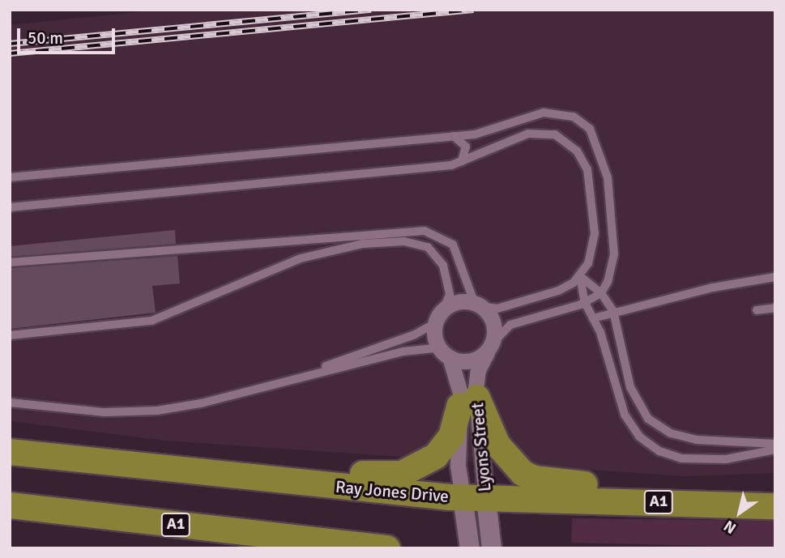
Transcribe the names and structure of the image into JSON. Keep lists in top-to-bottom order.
{
  "streets": {
    "highway": ["Ray Jones Drive", "A1"],
    "street": ["Lyons Street"]
  },
  "crossings": [
    ["Lyons Street", "Ray Jones Drive"]
  ],
  "scale_bar": "50 m",
  "north": "bottom left"
}
